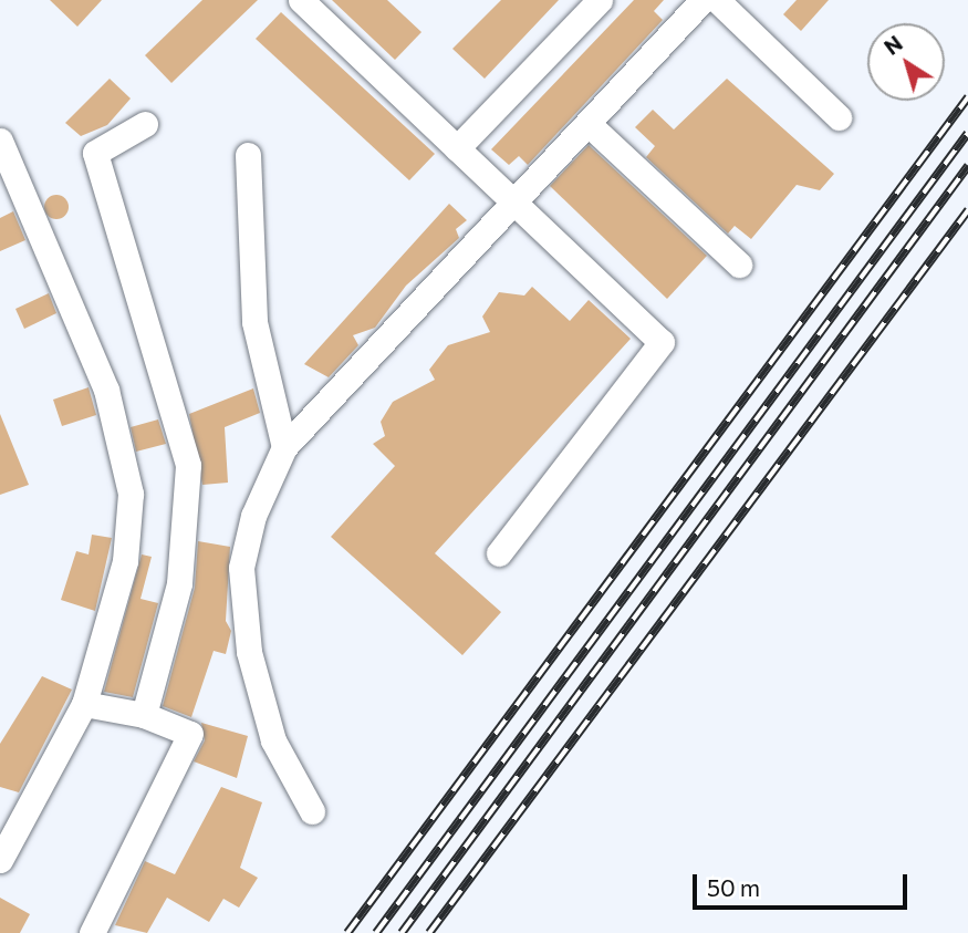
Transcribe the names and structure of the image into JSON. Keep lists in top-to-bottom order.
{
  "scale_bar": "50 m",
  "north": "top left"
}
